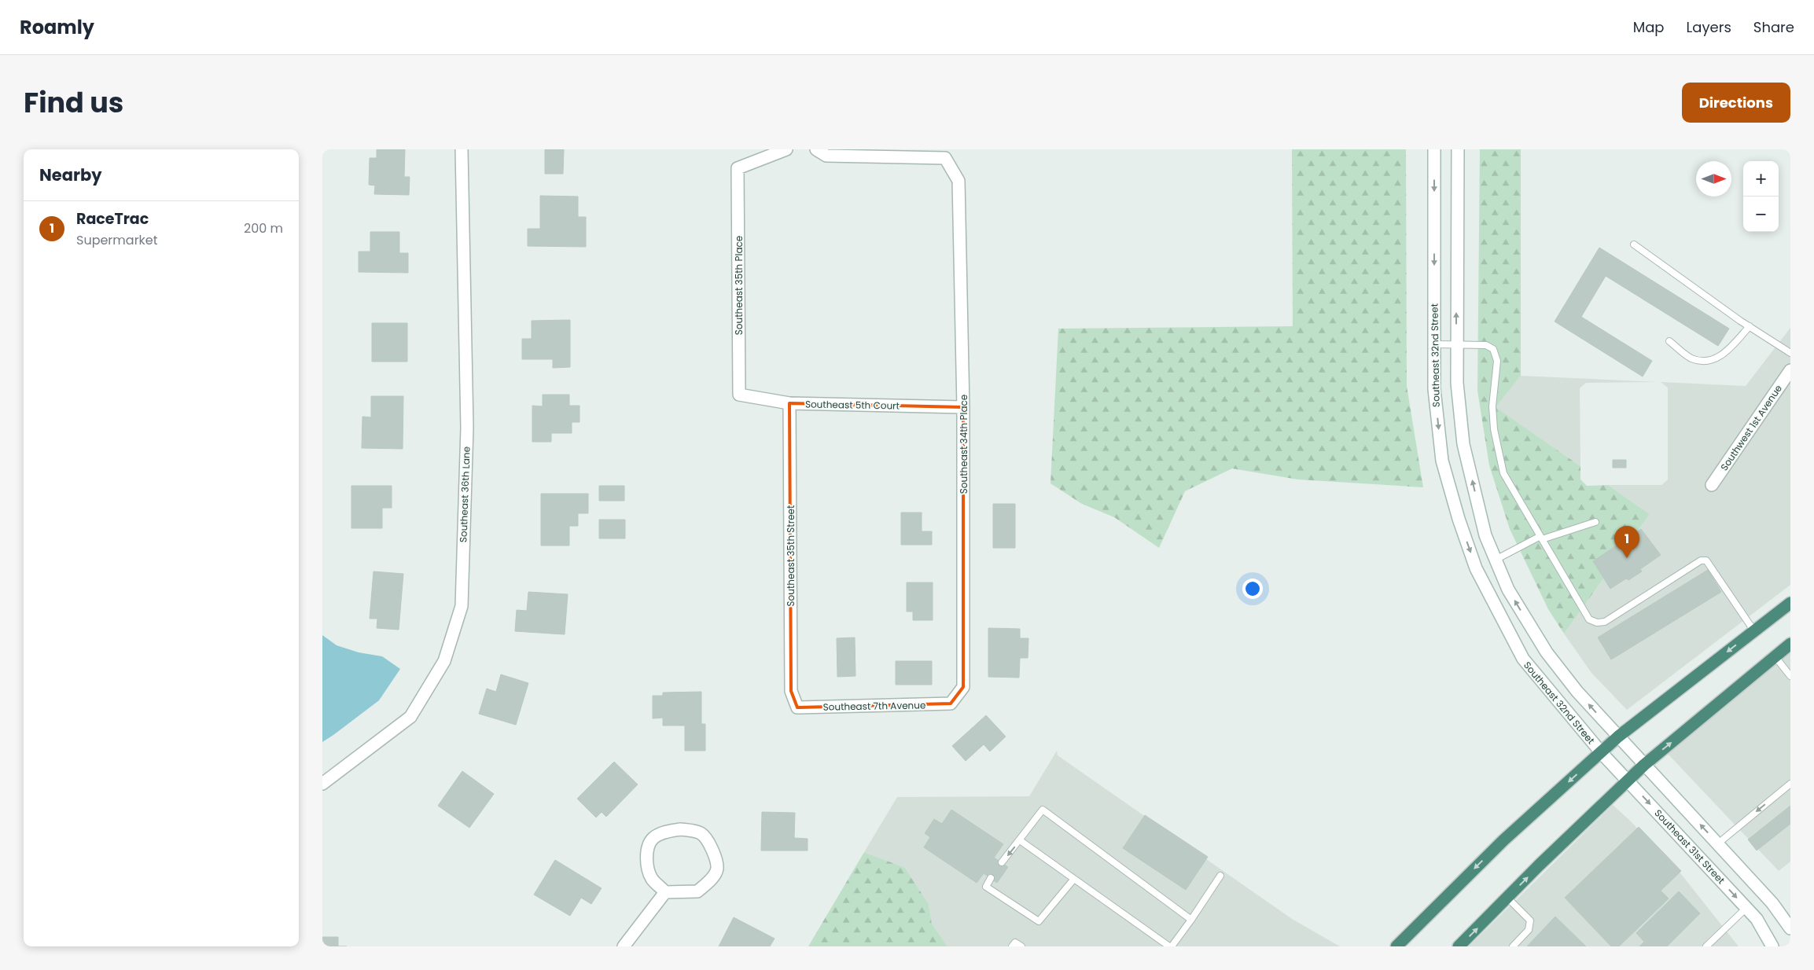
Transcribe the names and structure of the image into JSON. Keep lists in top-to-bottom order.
{
  "streets": {
    "street": [
      "Southeast 35th Place",
      "Southeast 32nd Street",
      "Southeast 5th Court",
      "Southwest 1st Avenue",
      "Southeast 34th Place",
      "Southeast 36th Lane",
      "Southeast 35th Street",
      "Southeast 7th Avenue",
      "Southeast 31st Street"
    ]
  },
  "crossings": [
    ["Southeast 35th Place", "Southeast 5th Court"],
    ["Southeast 32nd Street", "Southeast 31st Street"],
    ["Southeast 5th Court", "Southeast 34th Place"],
    ["Southeast 5th Court", "Southeast 35th Street"],
    ["Southeast 34th Place", "Southeast 7th Avenue"],
    ["Southeast 35th Street", "Southeast 7th Avenue"]
  ],
  "north": "right",
  "page": {
    "header": "Roamly",
    "nav": ["Map", "Layers", "Share"],
    "title": "Find us",
    "buttons": "Directions",
    "heading": "Nearby",
    "map_buttons": ["+", "−"],
    "list": [
      {
        "mark": "1",
        "name": "RaceTrac",
        "note": "Supermarket",
        "value": "200 m"
      }
    ],
    "pins": "1"
  }
}
